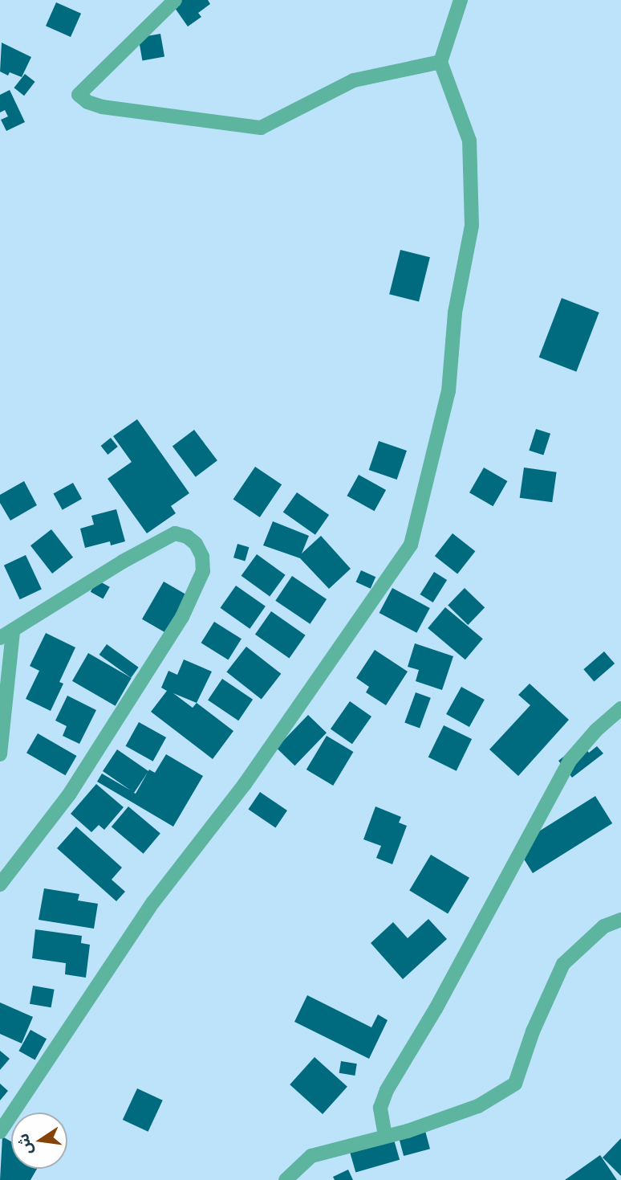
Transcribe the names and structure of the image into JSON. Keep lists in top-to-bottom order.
{
  "north": "left"
}
